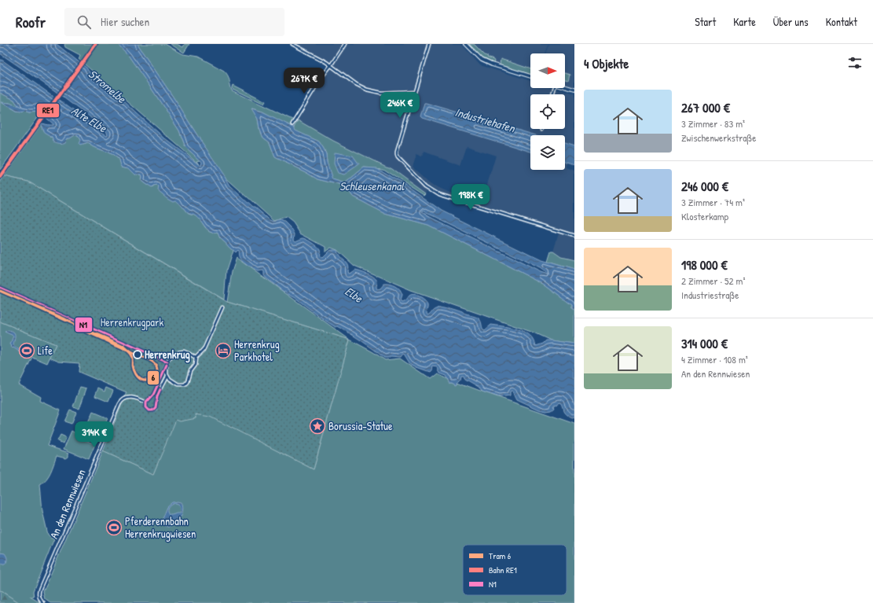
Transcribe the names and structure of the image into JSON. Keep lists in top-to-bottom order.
{
  "streets": {
    "street": ["An den Rennwiesen"]
  },
  "water": [
    "Stromelbe",
    "Alte Elbe",
    "Industriehafen",
    "Schleusenkanal",
    "Elbe"
  ],
  "parks": ["Herrenkrugpark"],
  "places": {
    "sports": ["Life", "Pferderennbahn Herrenkrugwiesen"],
    "hotel": ["Herrenkrug Parkhotel"],
    "other": ["Herrenkrug"],
    "place": ["Borussia-Statue"]
  },
  "lines": ["rail line RE1", "transit line N1", "tram line 6"],
  "legend": ["Tram 6", "Bahn RE1", "N1"],
  "north": "right",
  "page": {
    "header": "Roofr",
    "search": "Hier suchen",
    "nav": [
      "Start",
      "Karte",
      "Über uns",
      "Kontakt"
    ],
    "heading": "4 Objekte",
    "price": [
      "267K €",
      "246K €",
      "198K €",
      "314K €"
    ],
    "list": [
      {
        "name": "267 000 €",
        "note": "3 Zimmer · 83 m² · Zwischenwerkstraße"
      },
      {
        "name": "246 000 €",
        "note": "3 Zimmer · 74 m² · Klosterkamp"
      },
      {
        "name": "198 000 €",
        "note": "2 Zimmer · 52 m² · Industriestraße"
      },
      {
        "name": "314 000 €",
        "note": "4 Zimmer · 108 m² · An den Rennwiesen"
      }
    ]
  }
}
